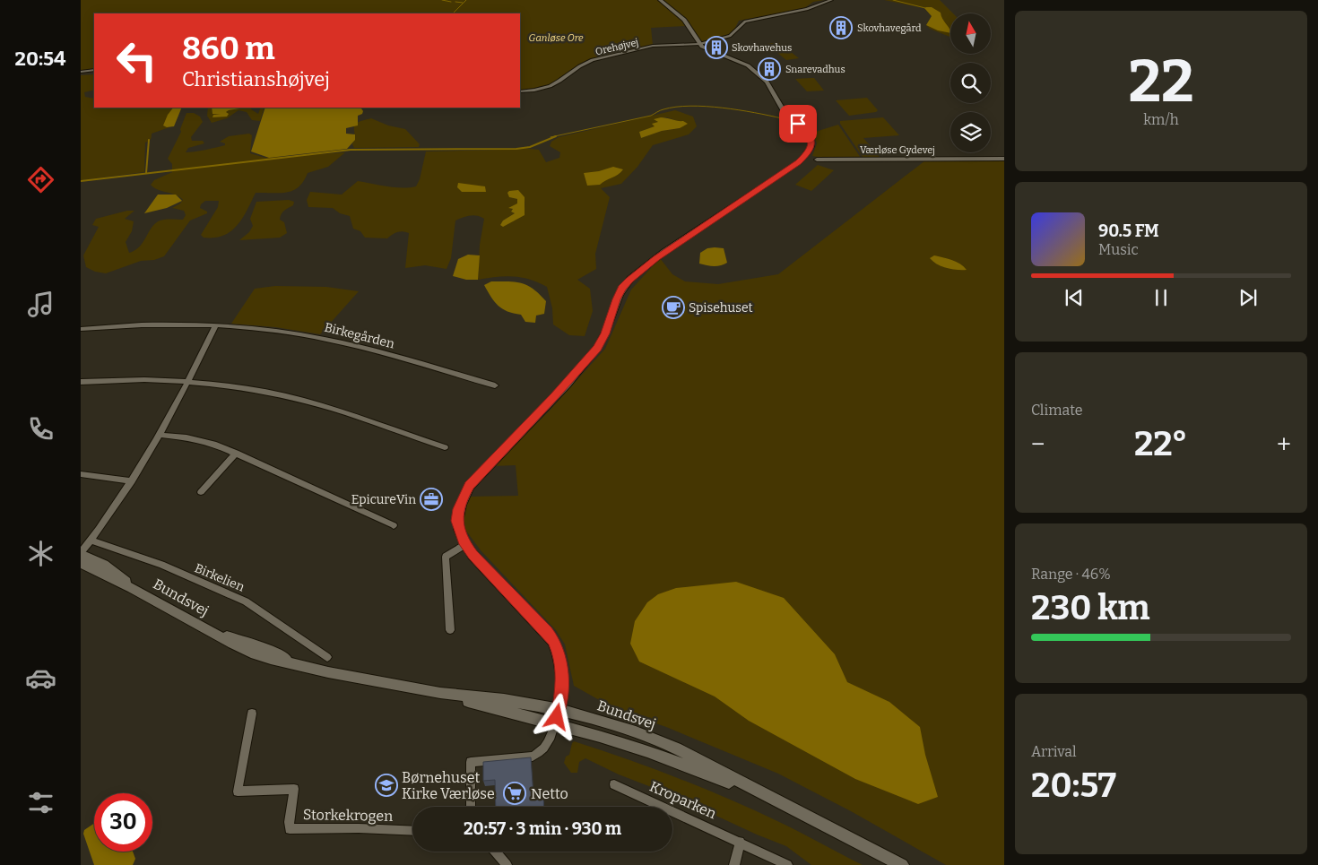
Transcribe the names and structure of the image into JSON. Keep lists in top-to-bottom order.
{
  "streets": {
    "street": [
      "Orehøjvej",
      "Værløse Gydevej",
      "Birkegården",
      "Birkelien",
      "Bundsvej",
      "Kroparken",
      "Storkekrogen"
    ]
  },
  "parks": ["Ganløse Ore"],
  "places": {
    "building": ["Skovhavegård", "Skovhavehus", "Snarevadhus"],
    "cafe": ["Spisehuset"],
    "office": ["EpicureVin"],
    "school or university": ["Børnehuset Kirke Værløse"],
    "supermarket": ["Netto"]
  },
  "north": "top",
  "page": {
    "tabs": "20:54",
    "tile": [
      ["22", "km/h"],
      "Climate",
      ["Range · 46%", "230 km"],
      ["Arrival", "20:57"]
    ],
    "turn": ["860 m", "Christianshøjvej"],
    "song": ["90.5 FM", "Music"],
    "heat": ["−", "22°", "+"],
    "limit": "30",
    "trip": "20:57 · 3 min · 930 m"
  }
}
